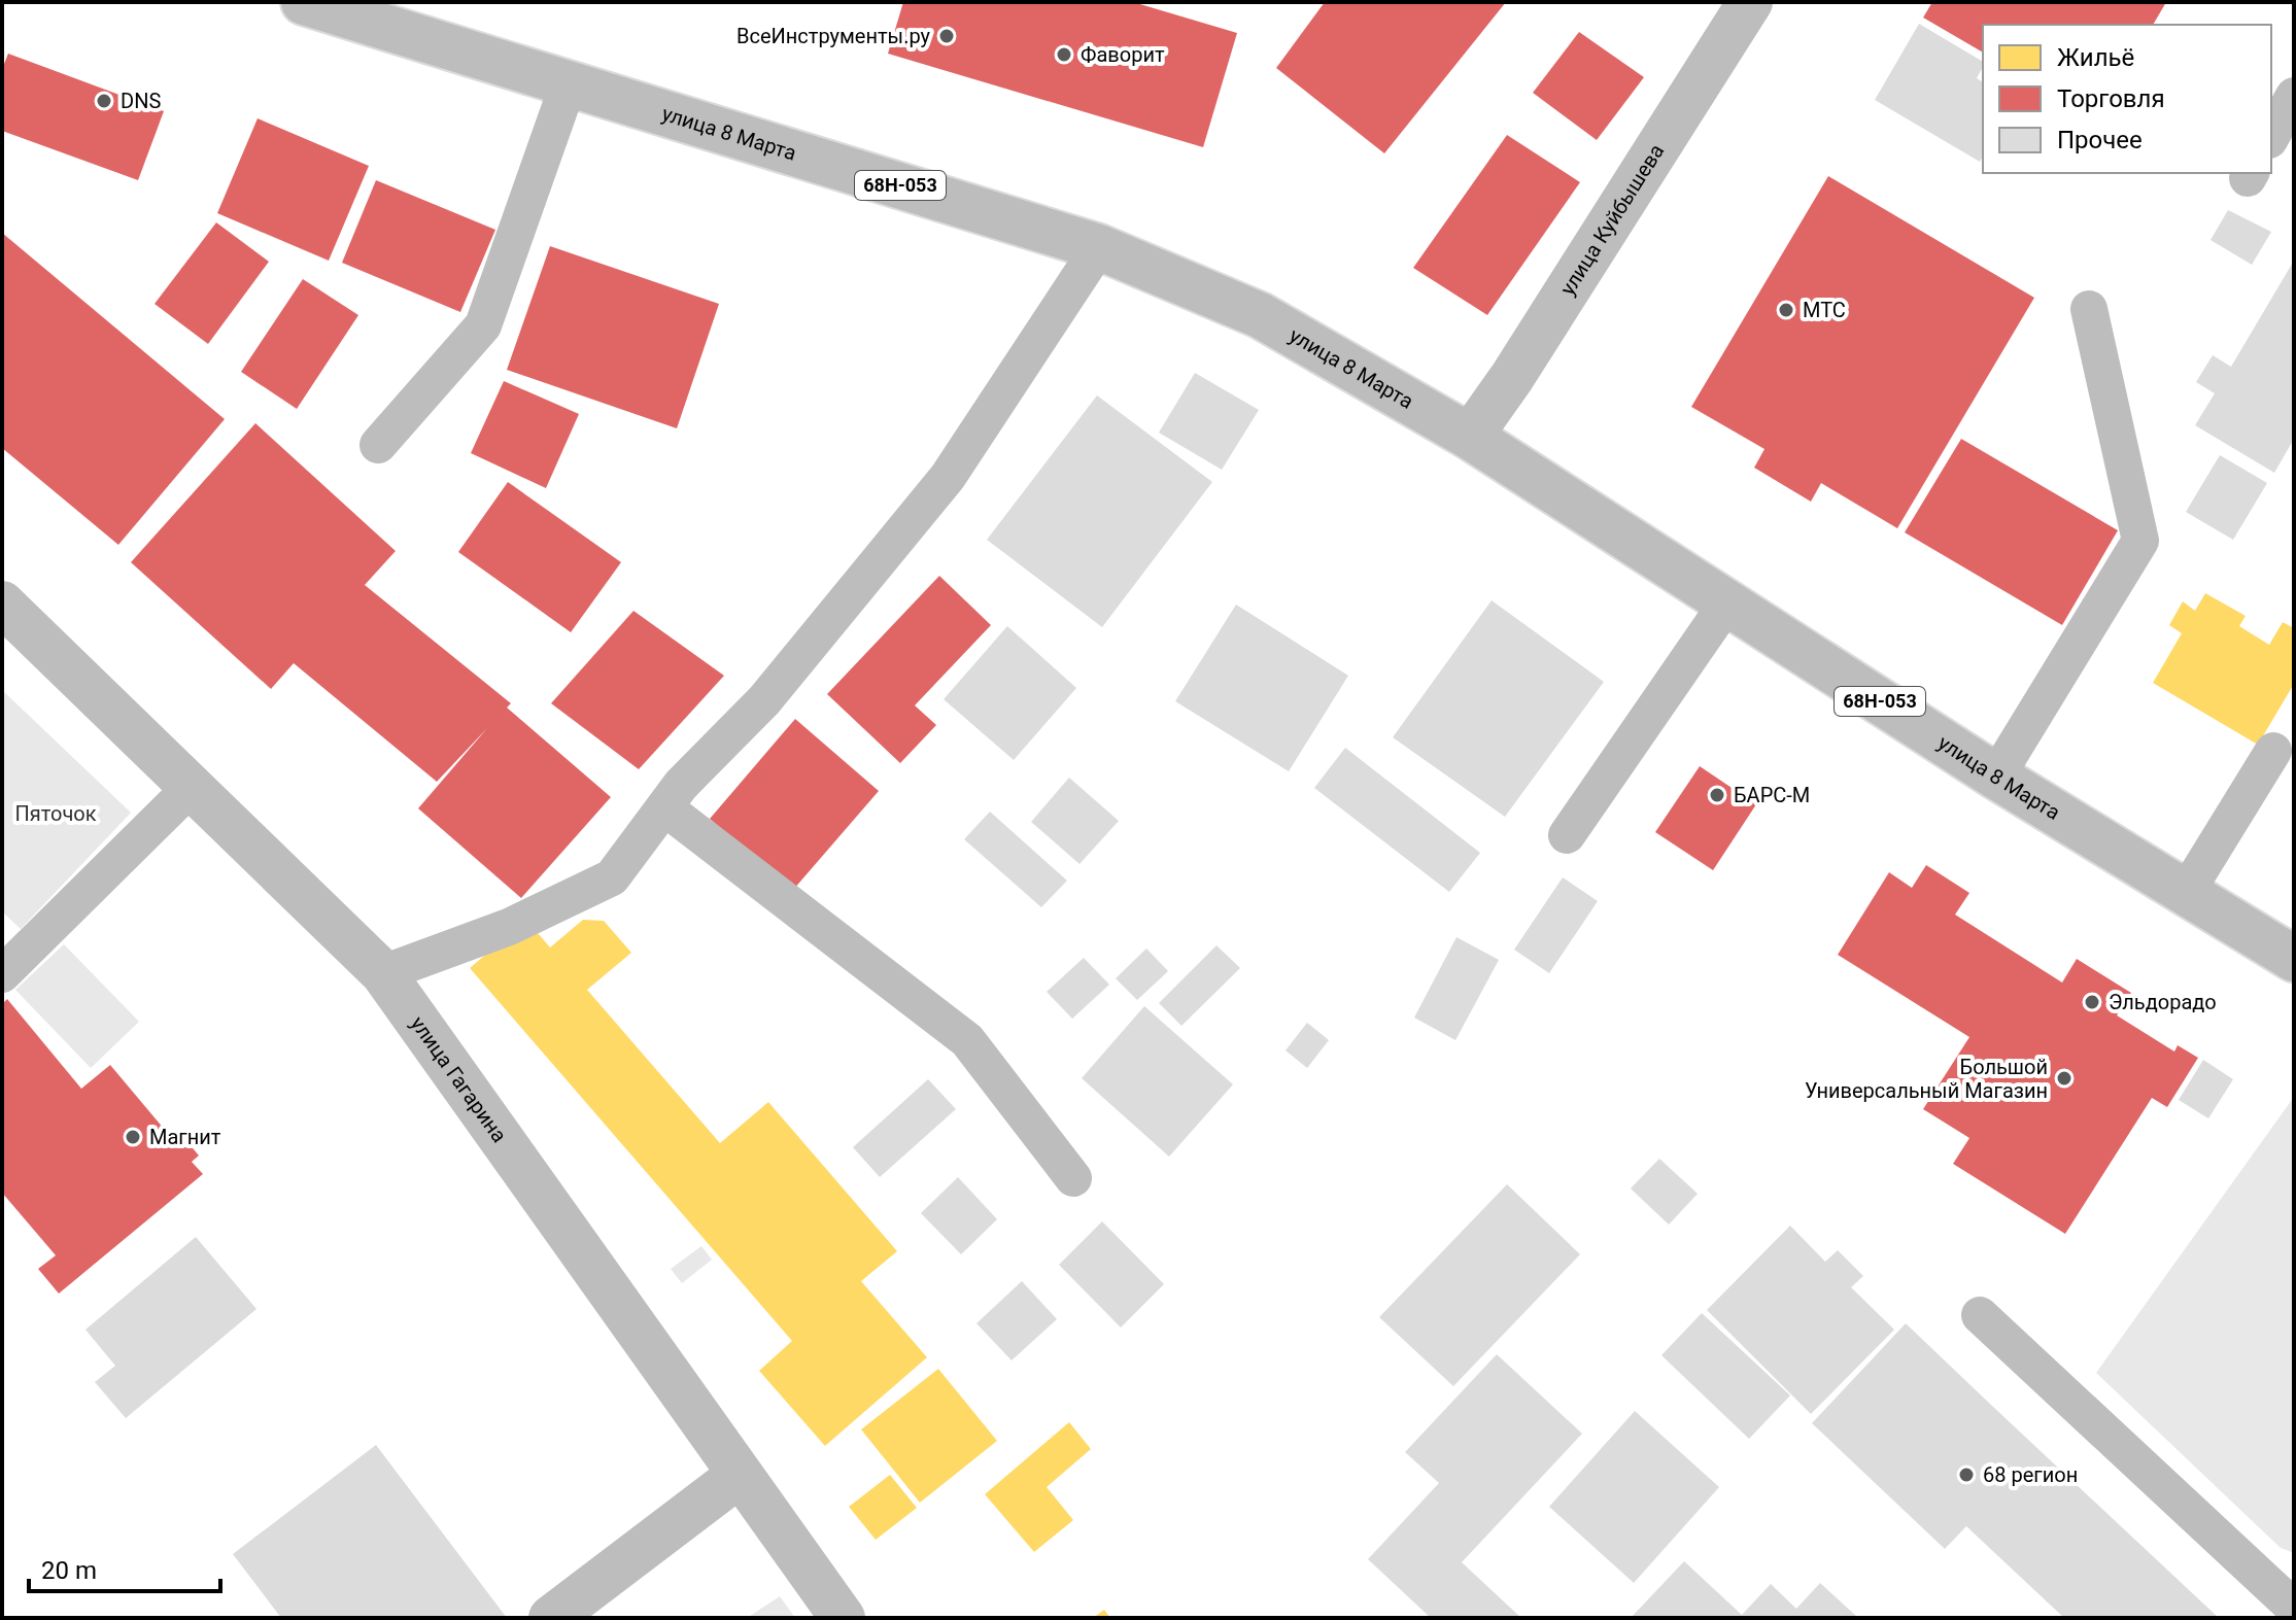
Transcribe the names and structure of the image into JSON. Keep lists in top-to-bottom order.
{
  "streets": {
    "main road": [
      "улица 8 Марта",
      "68Н-053",
      "улица Куйбышева",
      "улица Гагарина"
    ]
  },
  "crossings": [
    ["улица 8 Марта", "улица Куйбышева"]
  ],
  "parks": ["Пяточок"],
  "places": [
    "ВсеИнструменты.ру",
    "Фаворит",
    "DNS",
    "МТС",
    "БАРС-М",
    "Эльдорадо",
    "Большой Универсальный Магазин",
    "Магнит",
    "68 регион"
  ],
  "legend": ["Жильё", "Торговля", "Прочее"],
  "scale_bar": "20 m"
}
